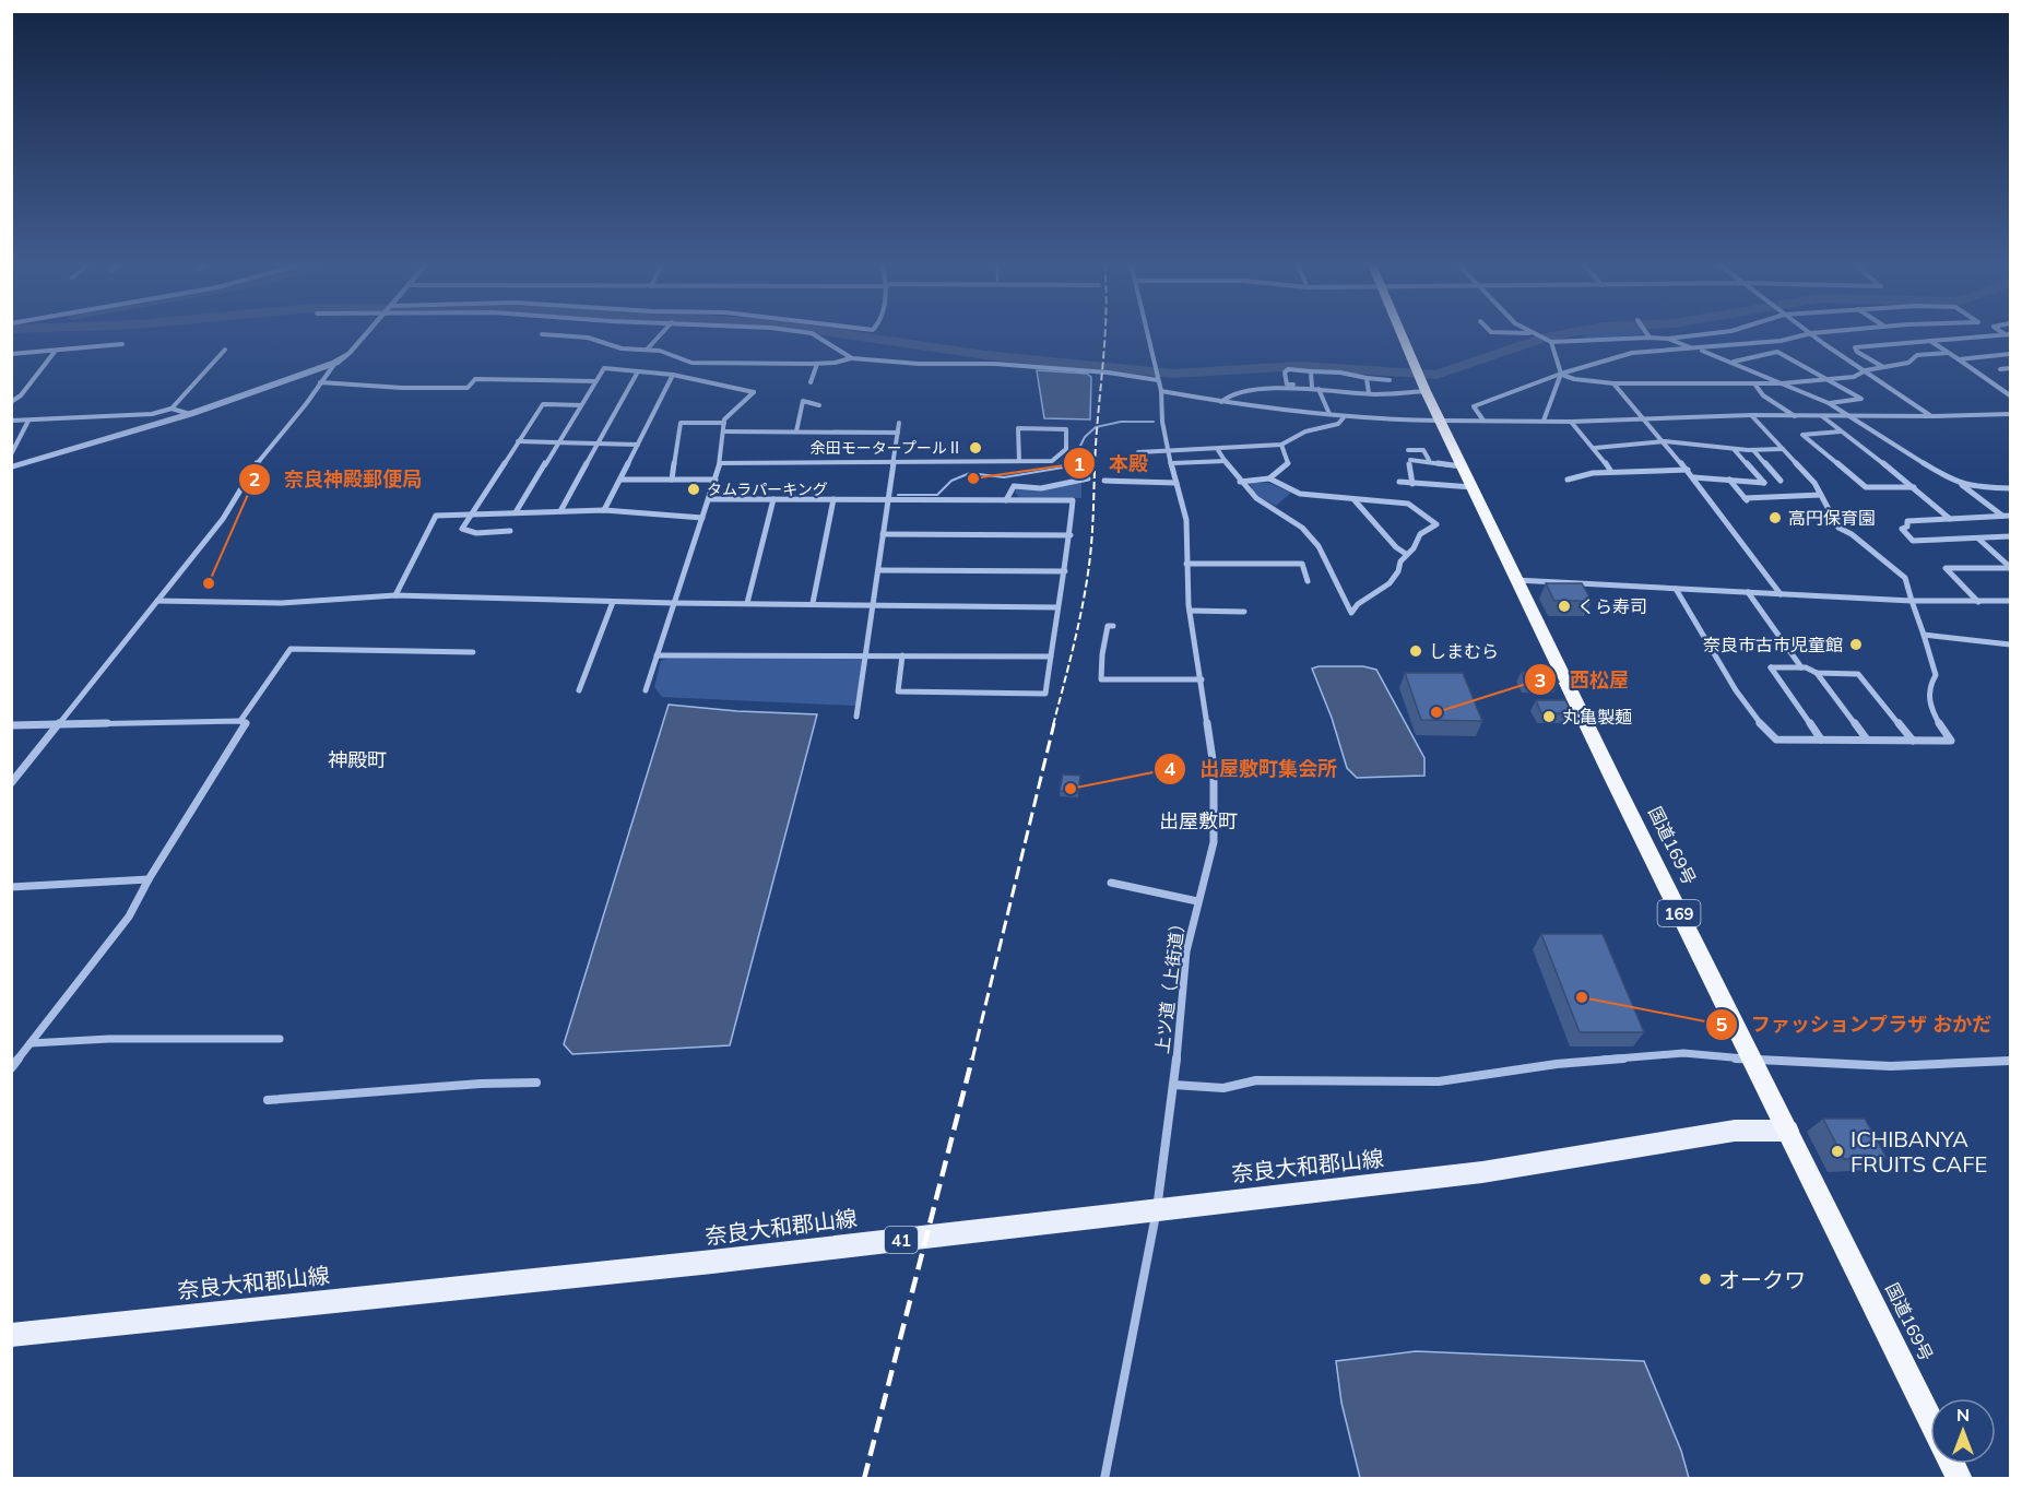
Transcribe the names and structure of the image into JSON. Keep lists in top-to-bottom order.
{
  "streets": {
    "highway": ["国道169号", "169"],
    "main road": ["奈良大和郡山線", "41"],
    "street": ["上ツ道（上街道）"]
  },
  "crossings": [
    ["国道169号", "奈良大和郡山線"],
    ["上ツ道（上街道）", "奈良大和郡山線"]
  ],
  "districts": ["神殿町", "出屋敷町"],
  "places": [
    "余田モータープールⅡ",
    "本殿",
    "タムラパーキング",
    "高円保育園",
    "奈良神殿郵便局",
    "くら寿司",
    "奈良市古市児童館",
    "しまむら",
    "西松屋",
    "丸亀製麺",
    "出屋敷町集会所",
    "ファッションプラザ おかだ",
    "ICHIBANYA FRUITS CAFE",
    "オークワ"
  ],
  "north": "top"
}
